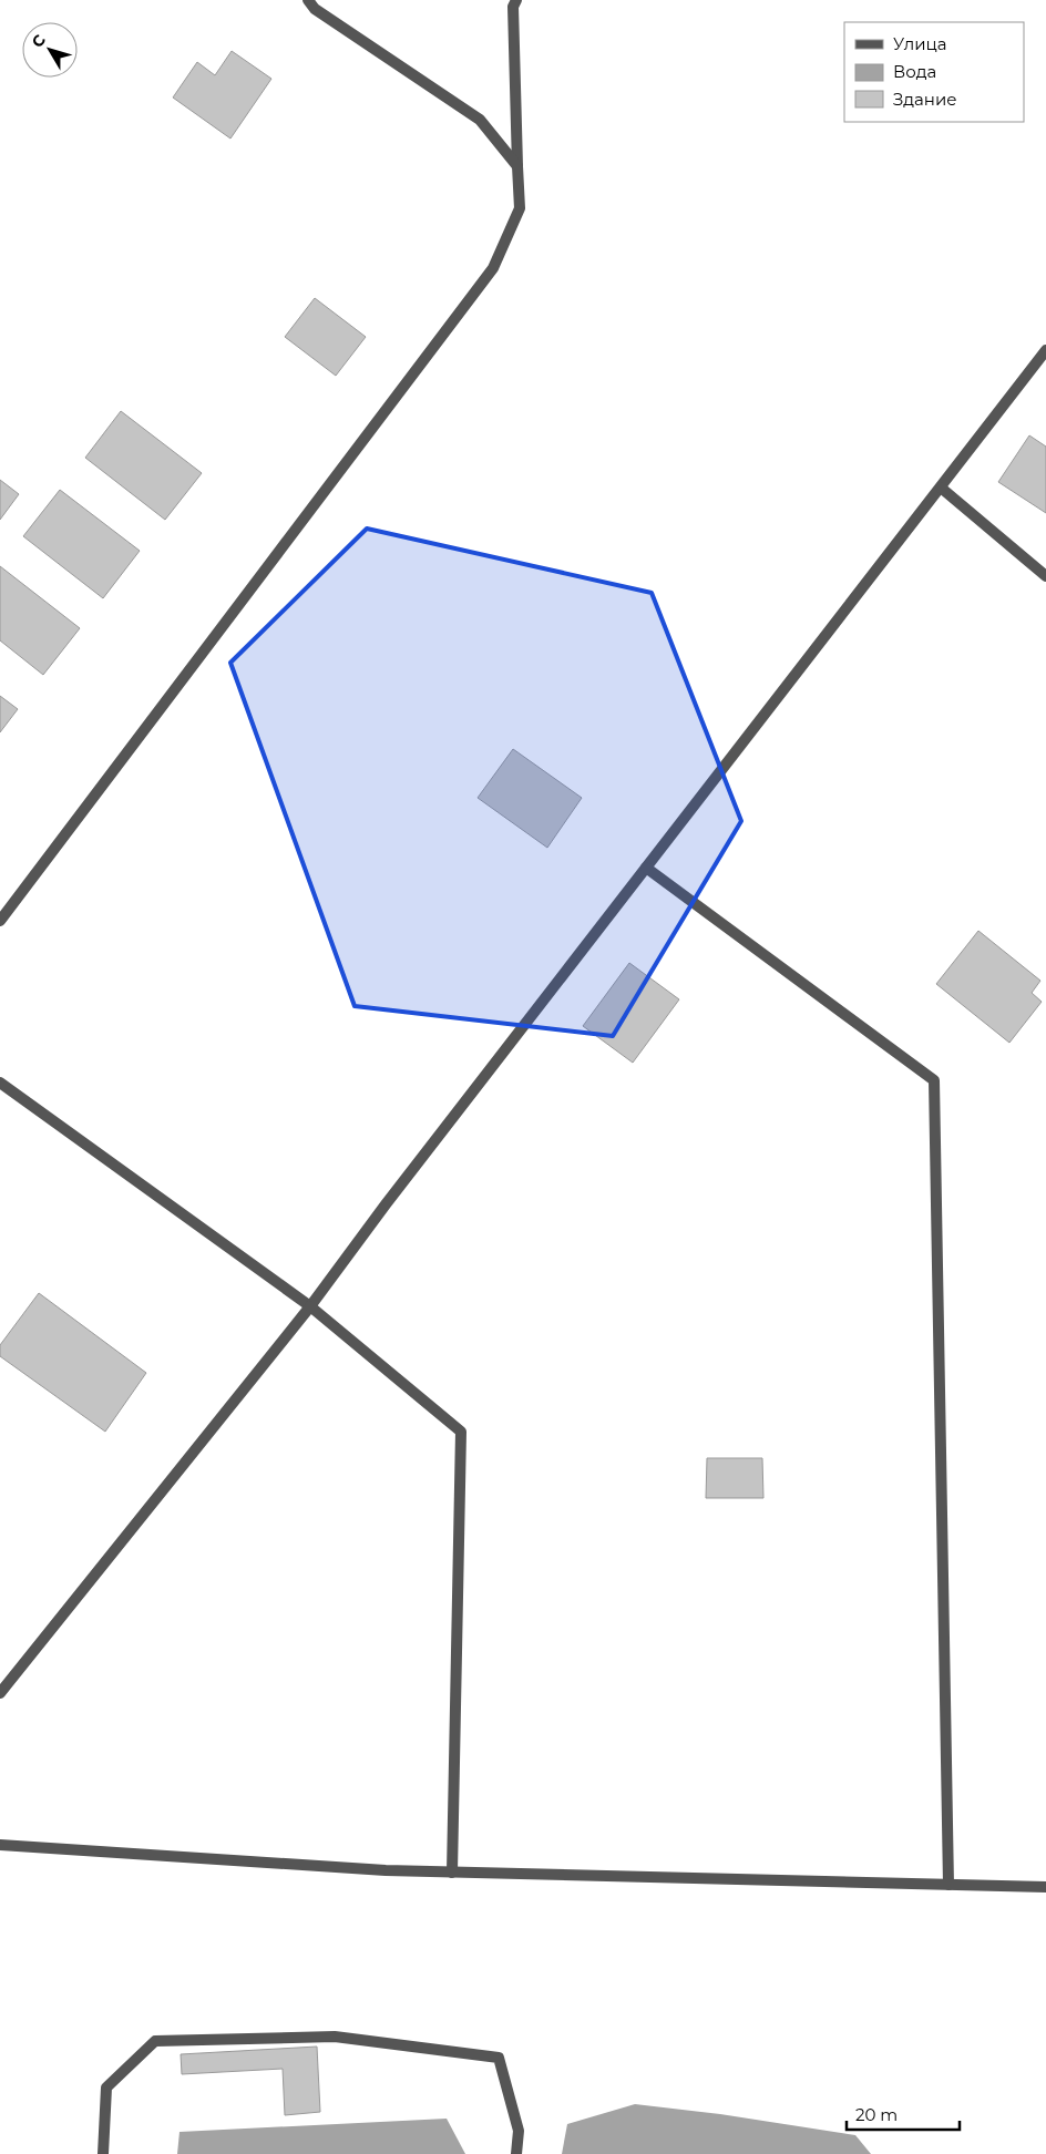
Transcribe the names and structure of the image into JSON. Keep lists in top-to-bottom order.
{
  "legend": ["Улица", "Вода", "Здание"],
  "scale_bar": "20 m",
  "north": "top left"
}
